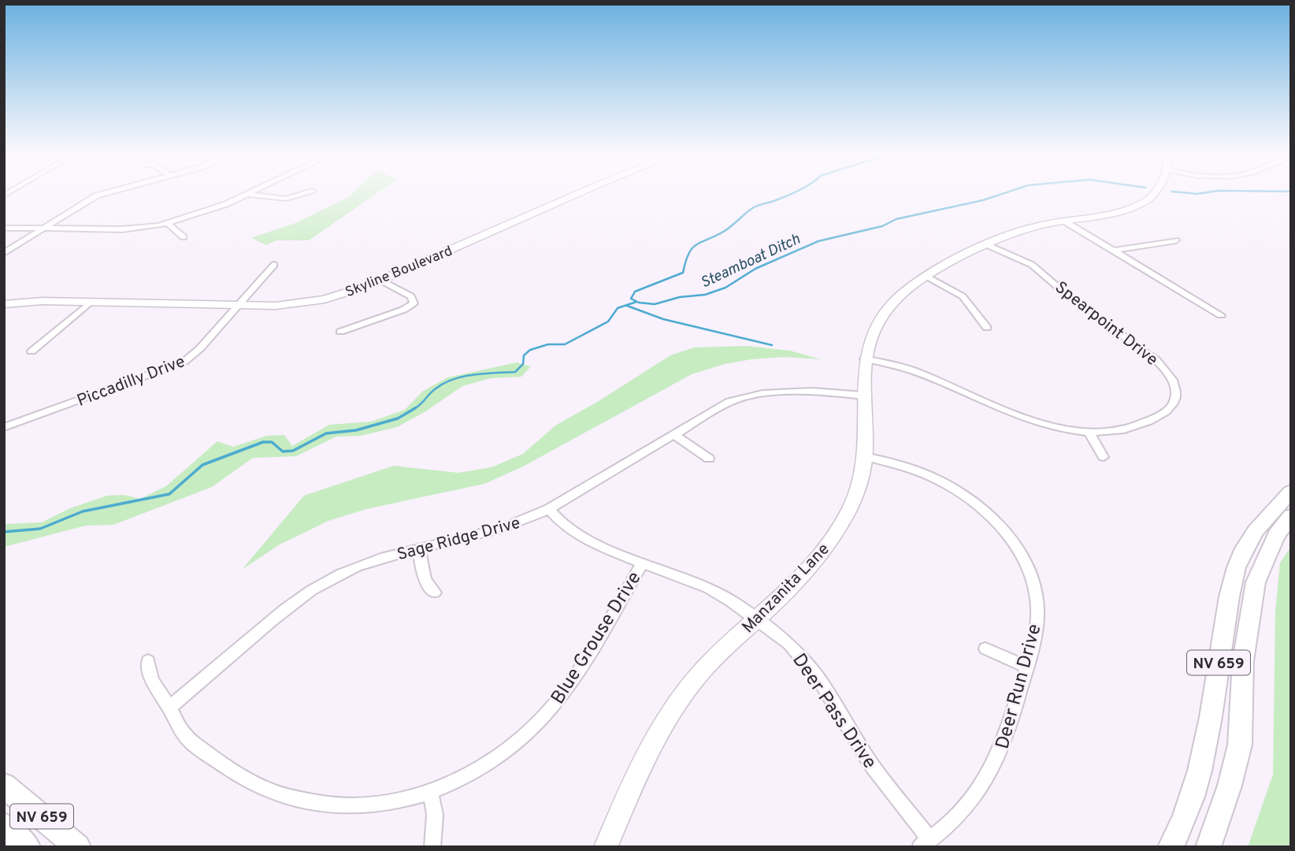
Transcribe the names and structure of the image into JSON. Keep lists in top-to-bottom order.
{
  "streets": {
    "main road": ["NV 659"],
    "street": [
      "Skyline Boulevard",
      "Spearpoint Drive",
      "Piccadilly Drive",
      "Sage Ridge Drive",
      "Manzanita Lane",
      "Blue Grouse Drive",
      "Deer Run Drive",
      "Deer Pass Drive"
    ]
  },
  "crossings": [
    ["Skyline Boulevard", "Piccadilly Drive"],
    ["Spearpoint Drive", "Manzanita Lane"],
    ["Sage Ridge Drive", "Manzanita Lane"],
    ["Sage Ridge Drive", "Blue Grouse Drive"],
    ["Sage Ridge Drive", "Deer Pass Drive"],
    ["Manzanita Lane", "Deer Run Drive"],
    ["Manzanita Lane", "Deer Pass Drive"],
    ["Blue Grouse Drive", "Deer Pass Drive"],
    ["Deer Run Drive", "Deer Pass Drive"]
  ],
  "water": ["Steamboat Ditch"]
}
